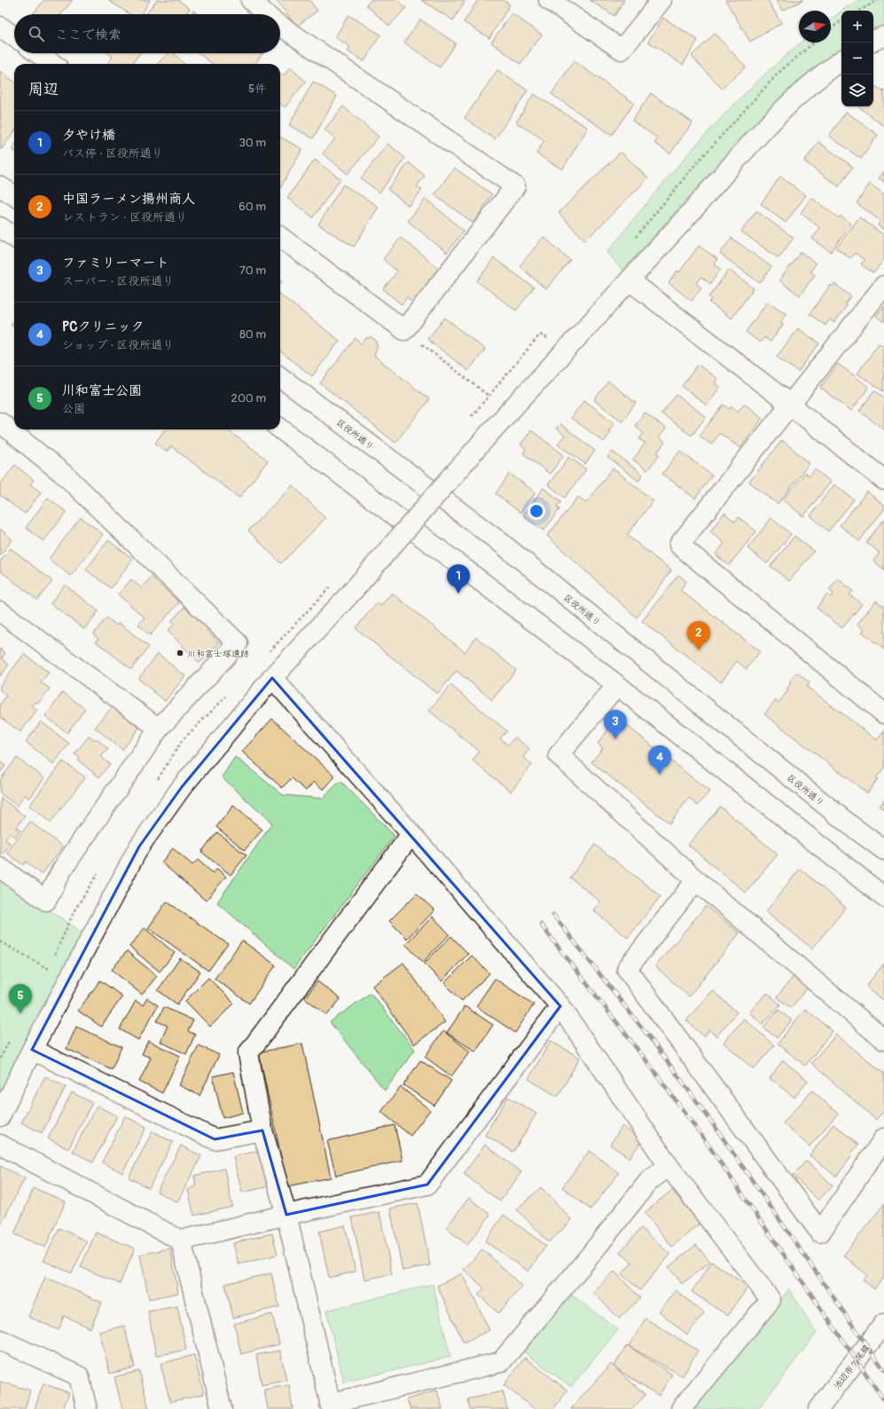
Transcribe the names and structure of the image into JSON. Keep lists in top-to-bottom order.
{
  "streets": {
    "street": ["区役所通り", "池辺市ケ尾線"]
  },
  "places": ["川和富士塚遺跡"],
  "north": "right",
  "page": {
    "map_buttons": ["+", "−"],
    "search": "ここで検索",
    "heading": ["周辺", "5件"],
    "list": [
      {
        "mark": "1",
        "name": "夕やけ橋",
        "note": "バス停 · 区役所通り",
        "value": "30 m"
      },
      {
        "mark": "2",
        "name": "中国ラーメン揚州商人",
        "note": "レストラン · 区役所通り",
        "value": "60 m"
      },
      {
        "mark": "3",
        "name": "ファミリーマート",
        "note": "スーパー · 区役所通り",
        "value": "70 m"
      },
      {
        "mark": "4",
        "name": "PCクリニック",
        "note": "ショップ · 区役所通り",
        "value": "80 m"
      },
      {
        "mark": "5",
        "name": "川和富士公園",
        "note": "公園",
        "value": "200 m"
      }
    ],
    "pins": [
      "1",
      "2",
      "3",
      "4",
      "5"
    ]
  }
}
